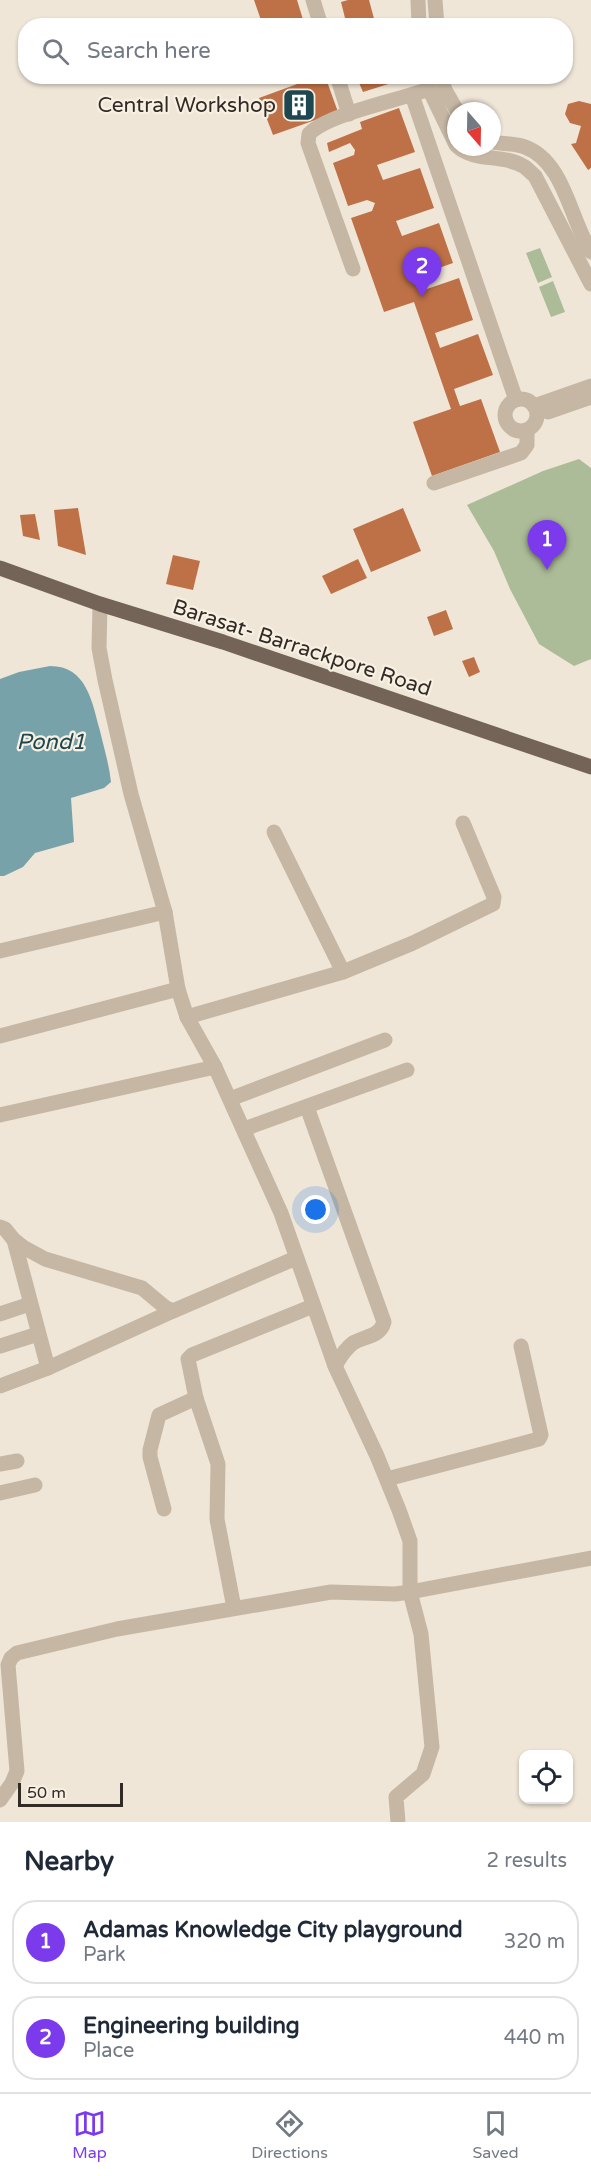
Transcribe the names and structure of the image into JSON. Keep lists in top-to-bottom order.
{
  "streets": {
    "main road": ["Barasat- Barrackpore Road"]
  },
  "water": ["Pond1"],
  "places": {
    "building": ["Central Workshop"]
  },
  "scale_bar": "50 m",
  "north": "bottom",
  "page": {
    "search": "Search here",
    "pins": ["2", "1"],
    "scale": "50 m",
    "heading": ["Nearby", "2 results"],
    "list": [
      {
        "mark": "1",
        "name": "Adamas Knowledge City playground",
        "note": "Park",
        "value": "320 m"
      },
      {
        "mark": "2",
        "name": "Engineering building",
        "note": "Place",
        "value": "440 m"
      }
    ],
    "nav": ["Map", "Directions", "Saved"]
  }
}
